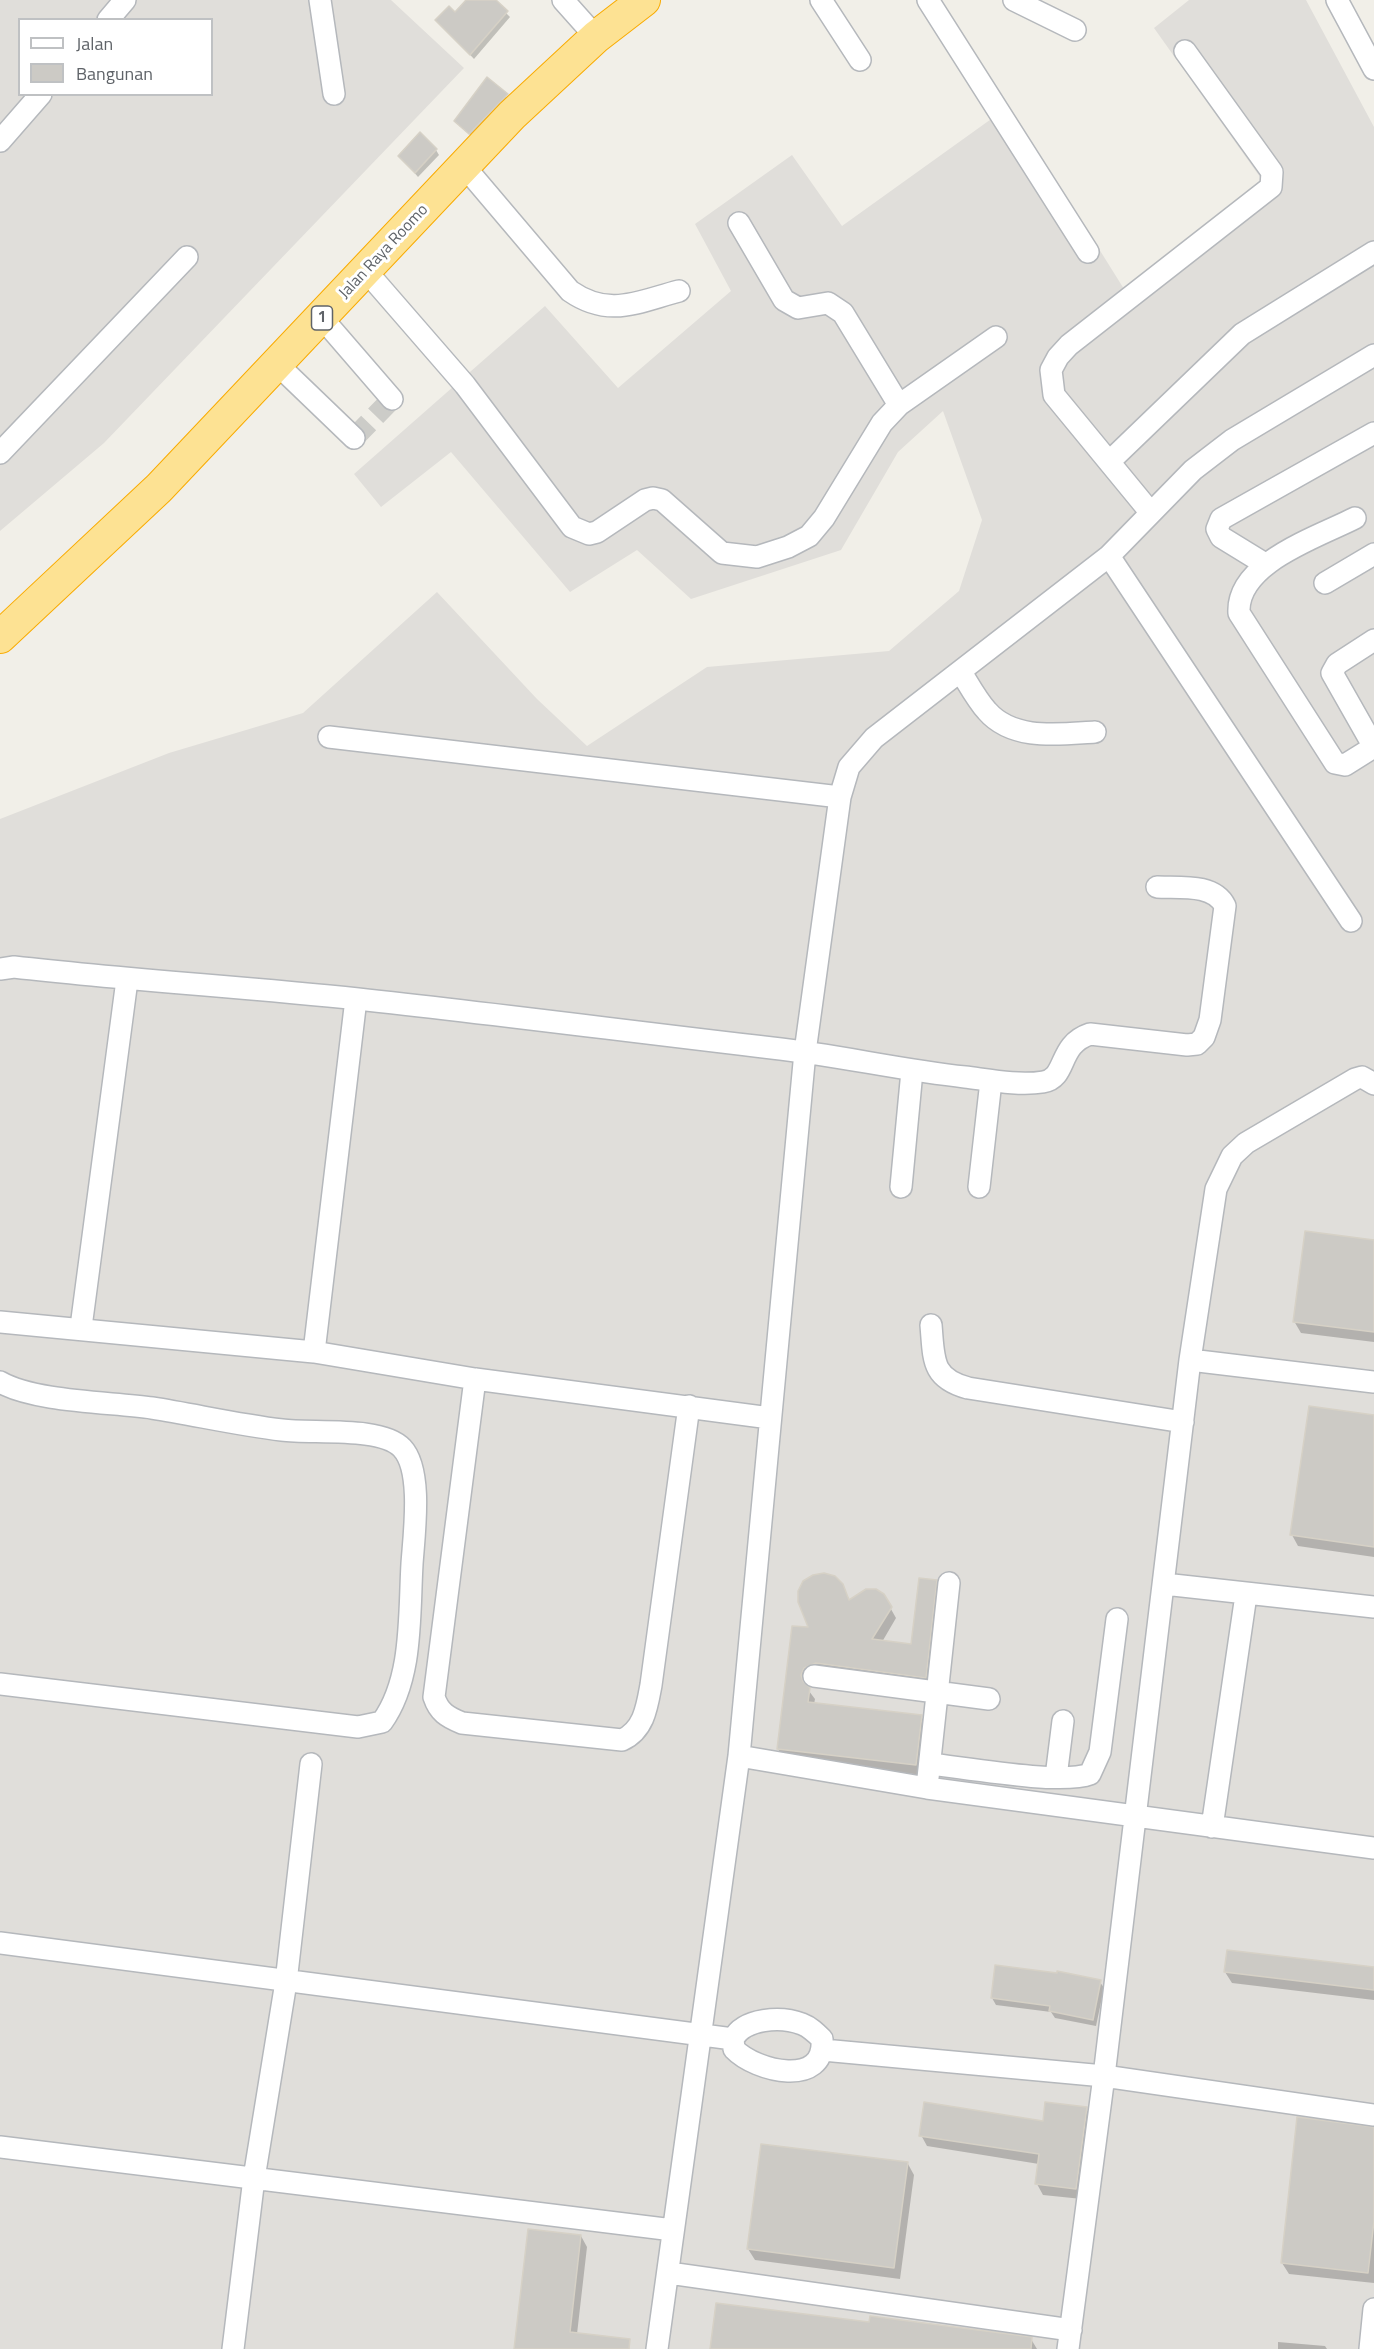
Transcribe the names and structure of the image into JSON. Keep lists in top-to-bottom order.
{
  "streets": {
    "highway": ["Jalan Raya Roomo", "1"]
  },
  "legend": ["Jalan", "Bangunan"]
}
